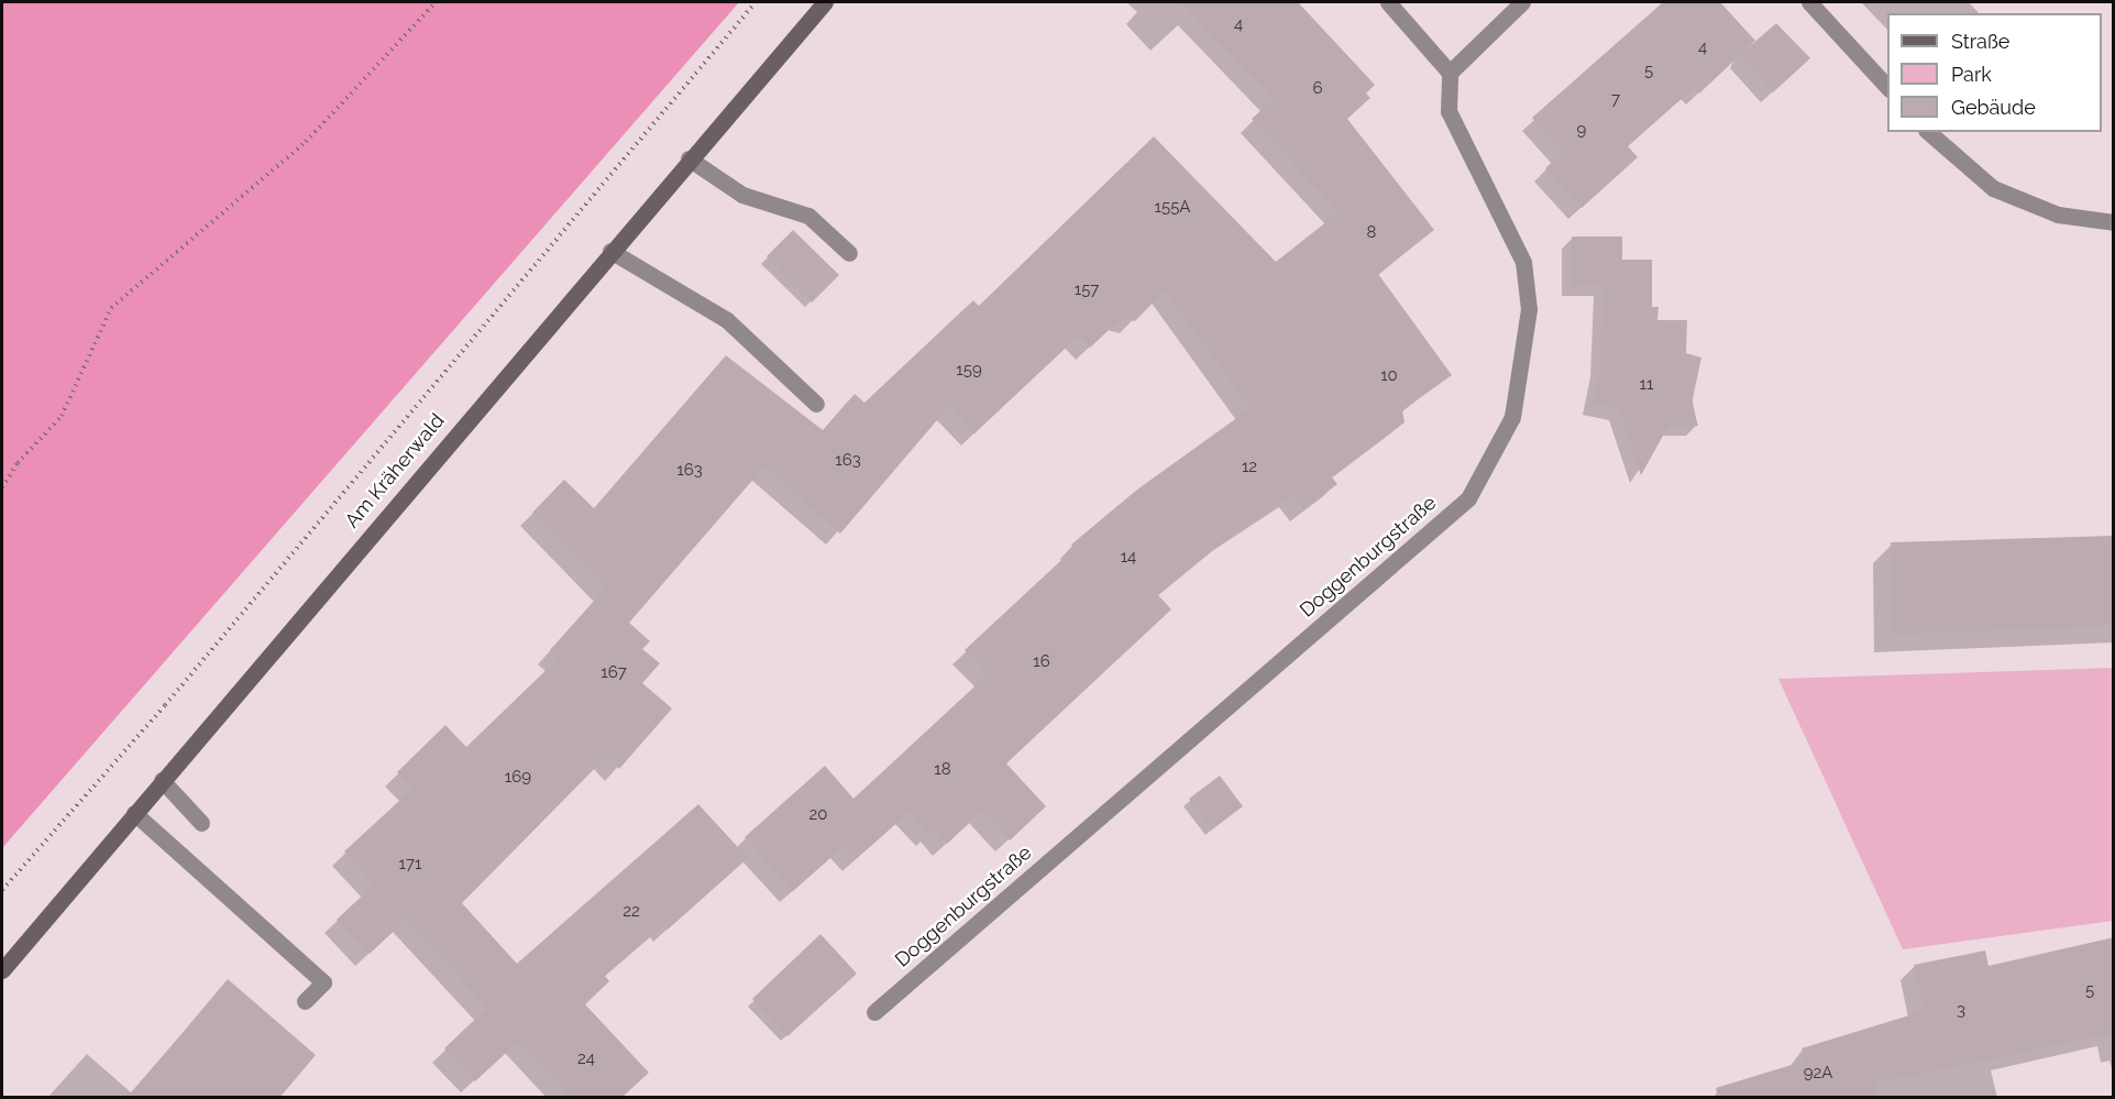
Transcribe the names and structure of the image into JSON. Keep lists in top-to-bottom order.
{
  "streets": {
    "main road": ["Am Kräherwald"],
    "street": ["Doggenburgstraße"]
  },
  "house_numbers": [
    "4",
    "4",
    "5",
    "6",
    "7",
    "9",
    "155A",
    "8",
    "157",
    "159",
    "10",
    "11",
    "163",
    "12",
    "163",
    "14",
    "16",
    "167",
    "18",
    "169",
    "20",
    "171",
    "22",
    "5",
    "3",
    "24",
    "92A"
  ],
  "legend": ["Straße", "Park", "Gebäude"]
}
